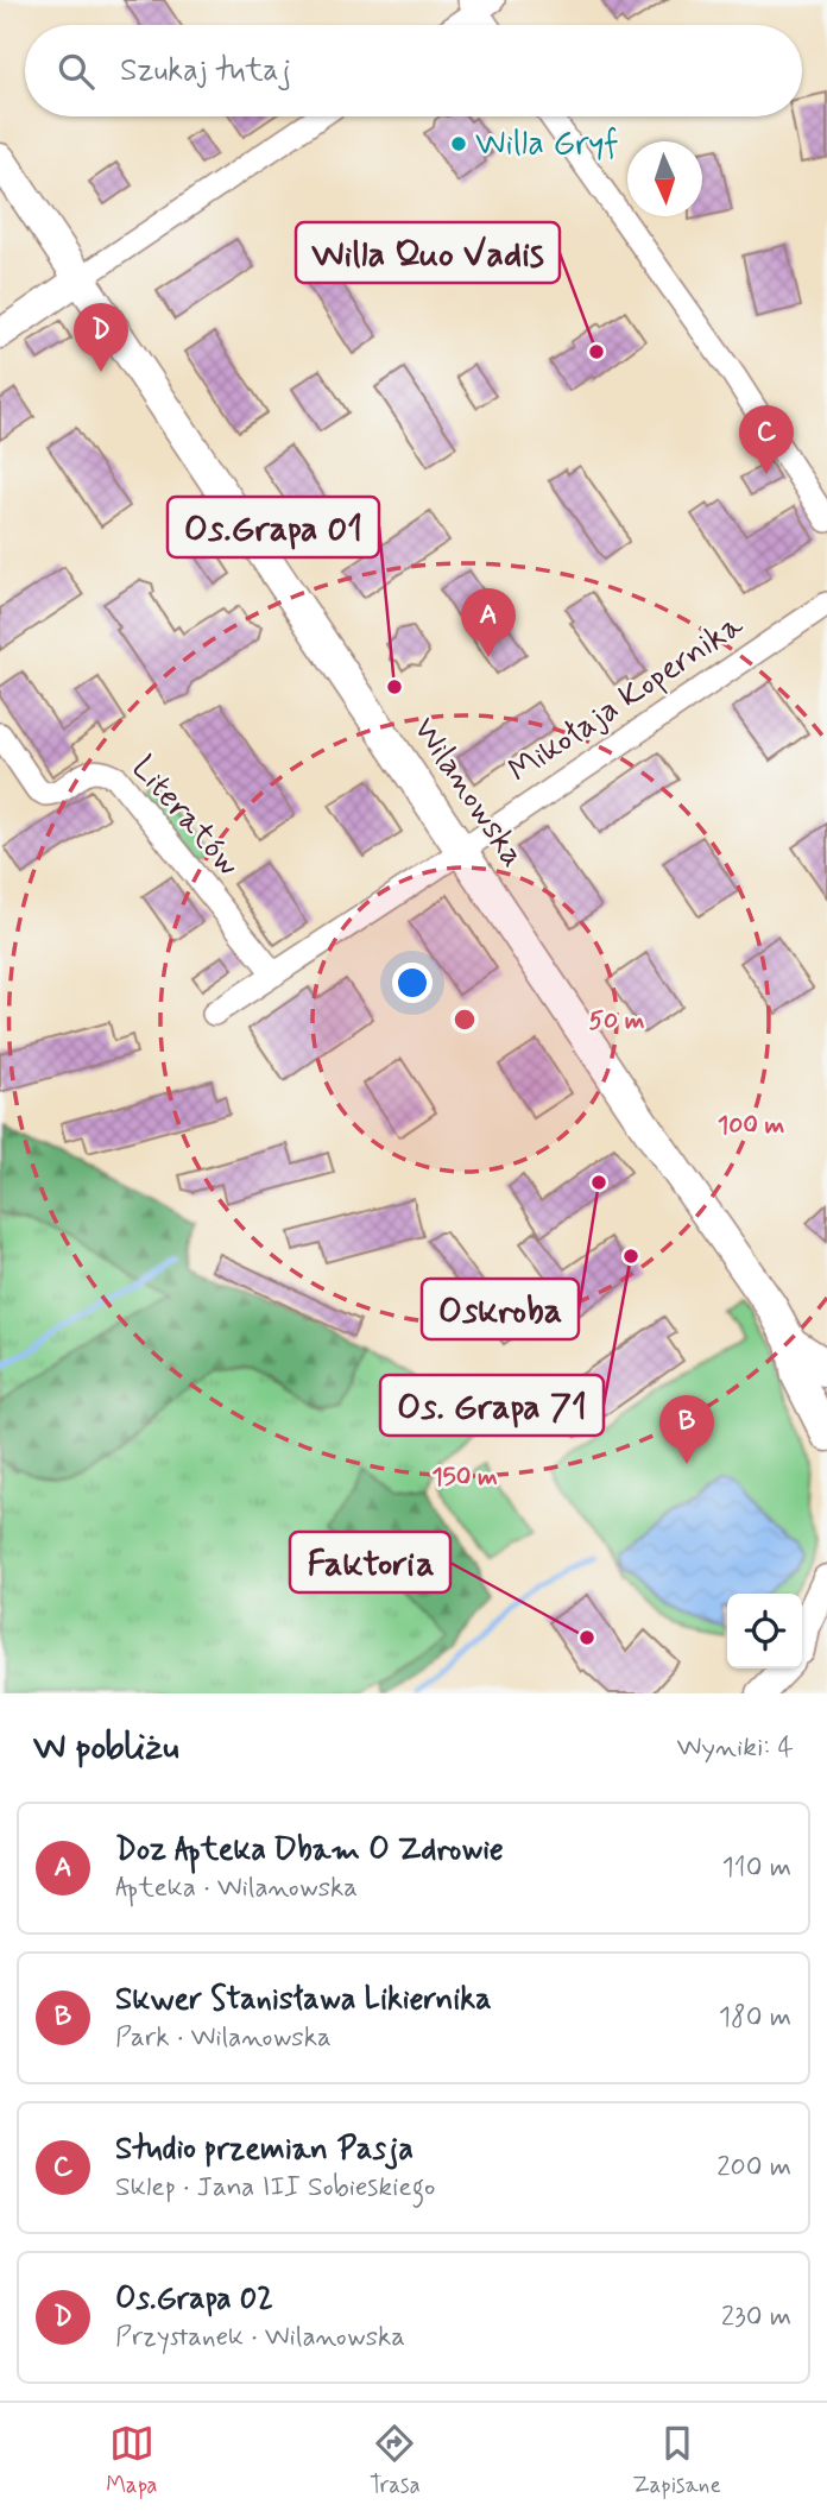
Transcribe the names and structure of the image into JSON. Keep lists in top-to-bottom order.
{
  "streets": {
    "main road": ["Wilanowska"],
    "street": ["Mikołaja Kopernika", "Literatów"]
  },
  "crossings": [
    ["Mikołaja Kopernika", "Wilanowska"],
    ["Mikołaja Kopernika", "Literatów"]
  ],
  "places": [
    "Willa Gryf",
    "Willa Quo Vadis",
    "Os.Grapa 01",
    "Oskroba",
    "Os. Grapa 71",
    "Faktoria"
  ],
  "north": "bottom",
  "page": {
    "search": "Szukaj tutaj",
    "pins": [
      "D",
      "C",
      "A",
      "B"
    ],
    "heading": ["W pobliżu", "Wyniki: 4"],
    "list": [
      {
        "mark": "A",
        "name": "Doz Apteka Dbam O Zdrowie",
        "note": "Apteka · Wilanowska",
        "value": "110 m"
      },
      {
        "mark": "B",
        "name": "Skwer Stanisława Likiernika",
        "note": "Park · Wilanowska",
        "value": "180 m"
      },
      {
        "mark": "C",
        "name": "Studio przemian Pasja",
        "note": "Sklep · Jana III Sobieskiego",
        "value": "200 m"
      },
      {
        "mark": "D",
        "name": "Os.Grapa 02",
        "note": "Przystanek · Wilanowska",
        "value": "230 m"
      }
    ],
    "nav": ["Mapa", "Trasa", "Zapisane"]
  },
  "rings": ["50 m", "100 m", "150 m"]
}
